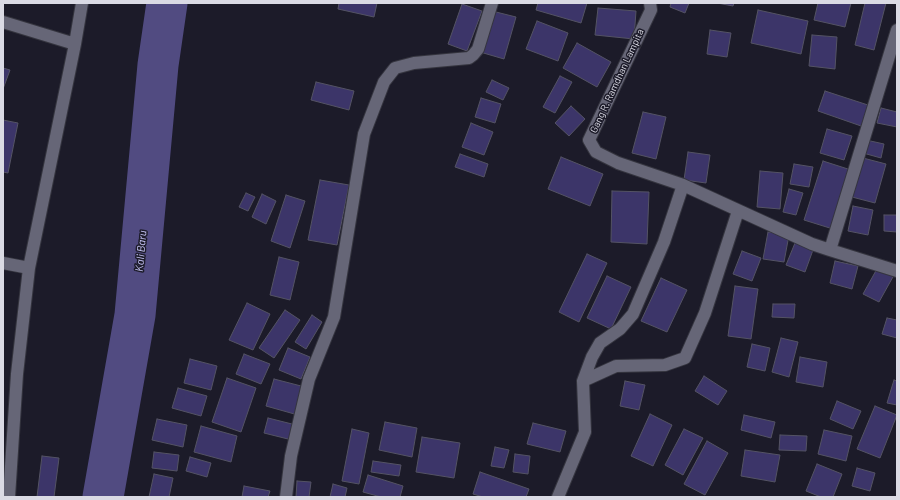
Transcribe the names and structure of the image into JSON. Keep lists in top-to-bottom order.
{
  "streets": {
    "street": ["Gang R. Ramdhan Lampita"]
  },
  "water": ["Kali Baru"]
}
